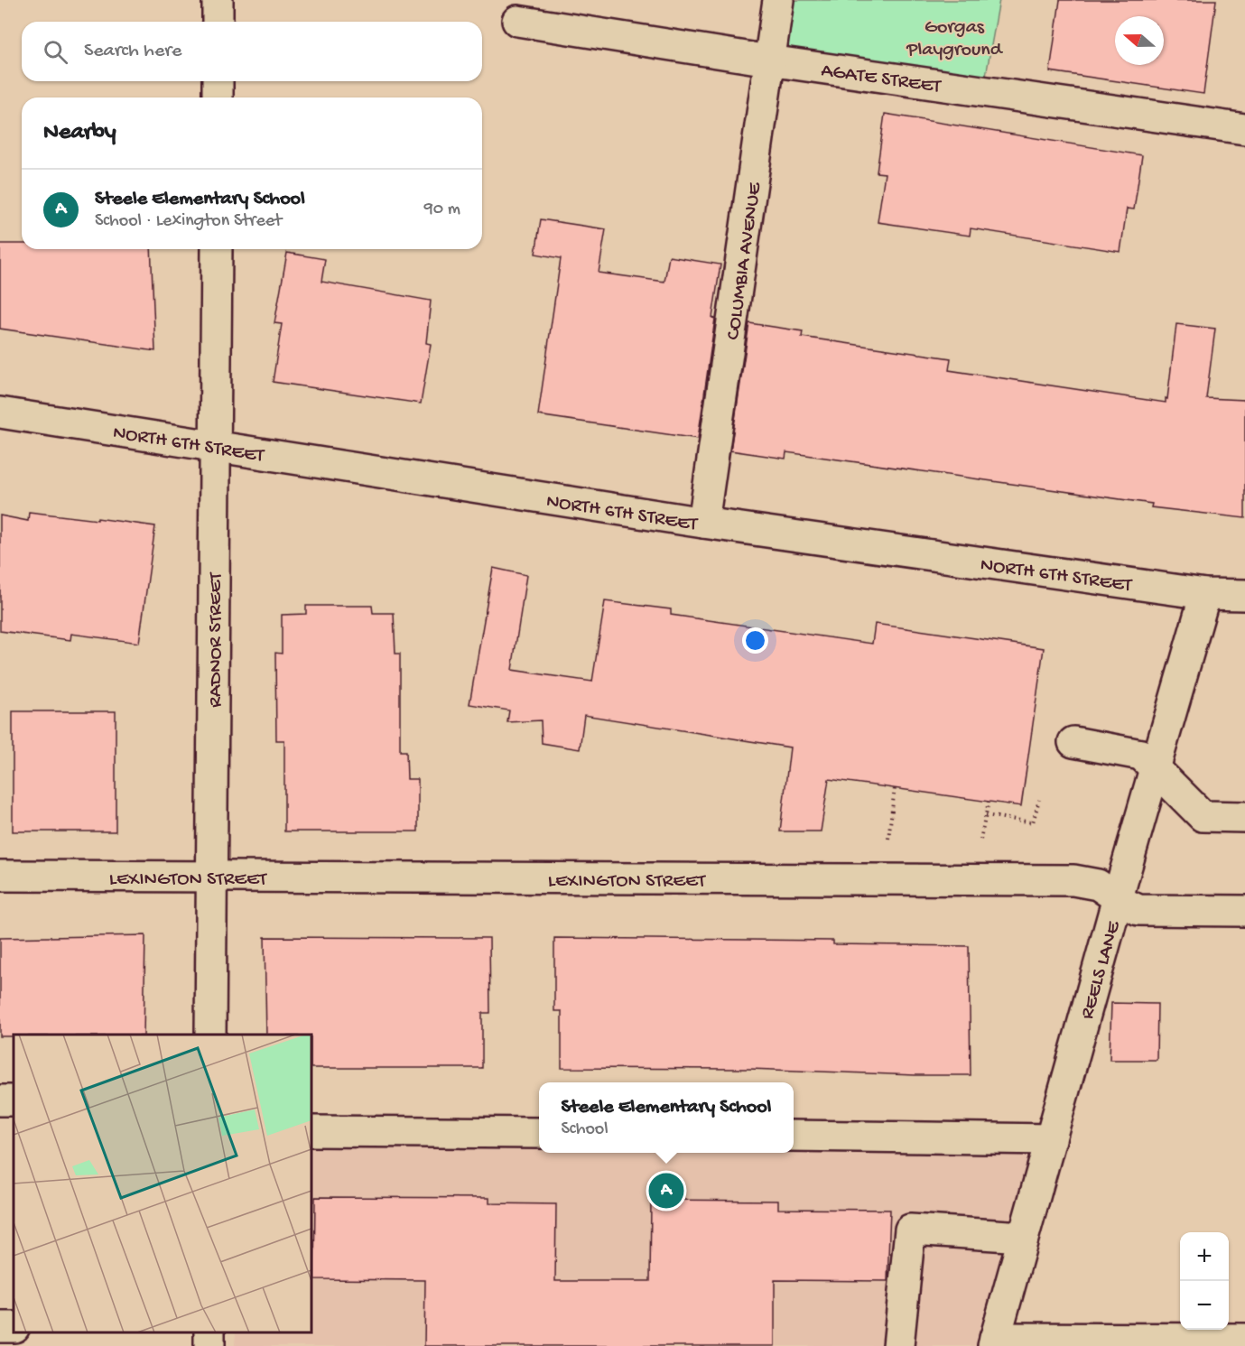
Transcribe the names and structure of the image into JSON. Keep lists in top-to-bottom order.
{
  "streets": {
    "street": [
      "AGATE STREET",
      "COLUMBIA AVENUE",
      "NORTH 6TH STREET",
      "RADNOR STREET",
      "LEXINGTON STREET",
      "REELS LANE"
    ]
  },
  "crossings": [
    ["AGATE STREET", "COLUMBIA AVENUE"],
    ["COLUMBIA AVENUE", "NORTH 6TH STREET"],
    ["NORTH 6TH STREET", "RADNOR STREET"],
    ["NORTH 6TH STREET", "REELS LANE"],
    ["RADNOR STREET", "LEXINGTON STREET"],
    ["LEXINGTON STREET", "REELS LANE"]
  ],
  "parks": ["Gorgas Playground"],
  "north": "left",
  "page": {
    "search": "Search here",
    "heading": "Nearby",
    "list": [
      {
        "mark": "A",
        "name": "Steele Elementary School",
        "note": "School · Lexington Street",
        "value": "90 m"
      }
    ],
    "popup": ["Steele Elementary School", "School"],
    "pins": "A",
    "map_buttons": ["+", "−"]
  }
}
